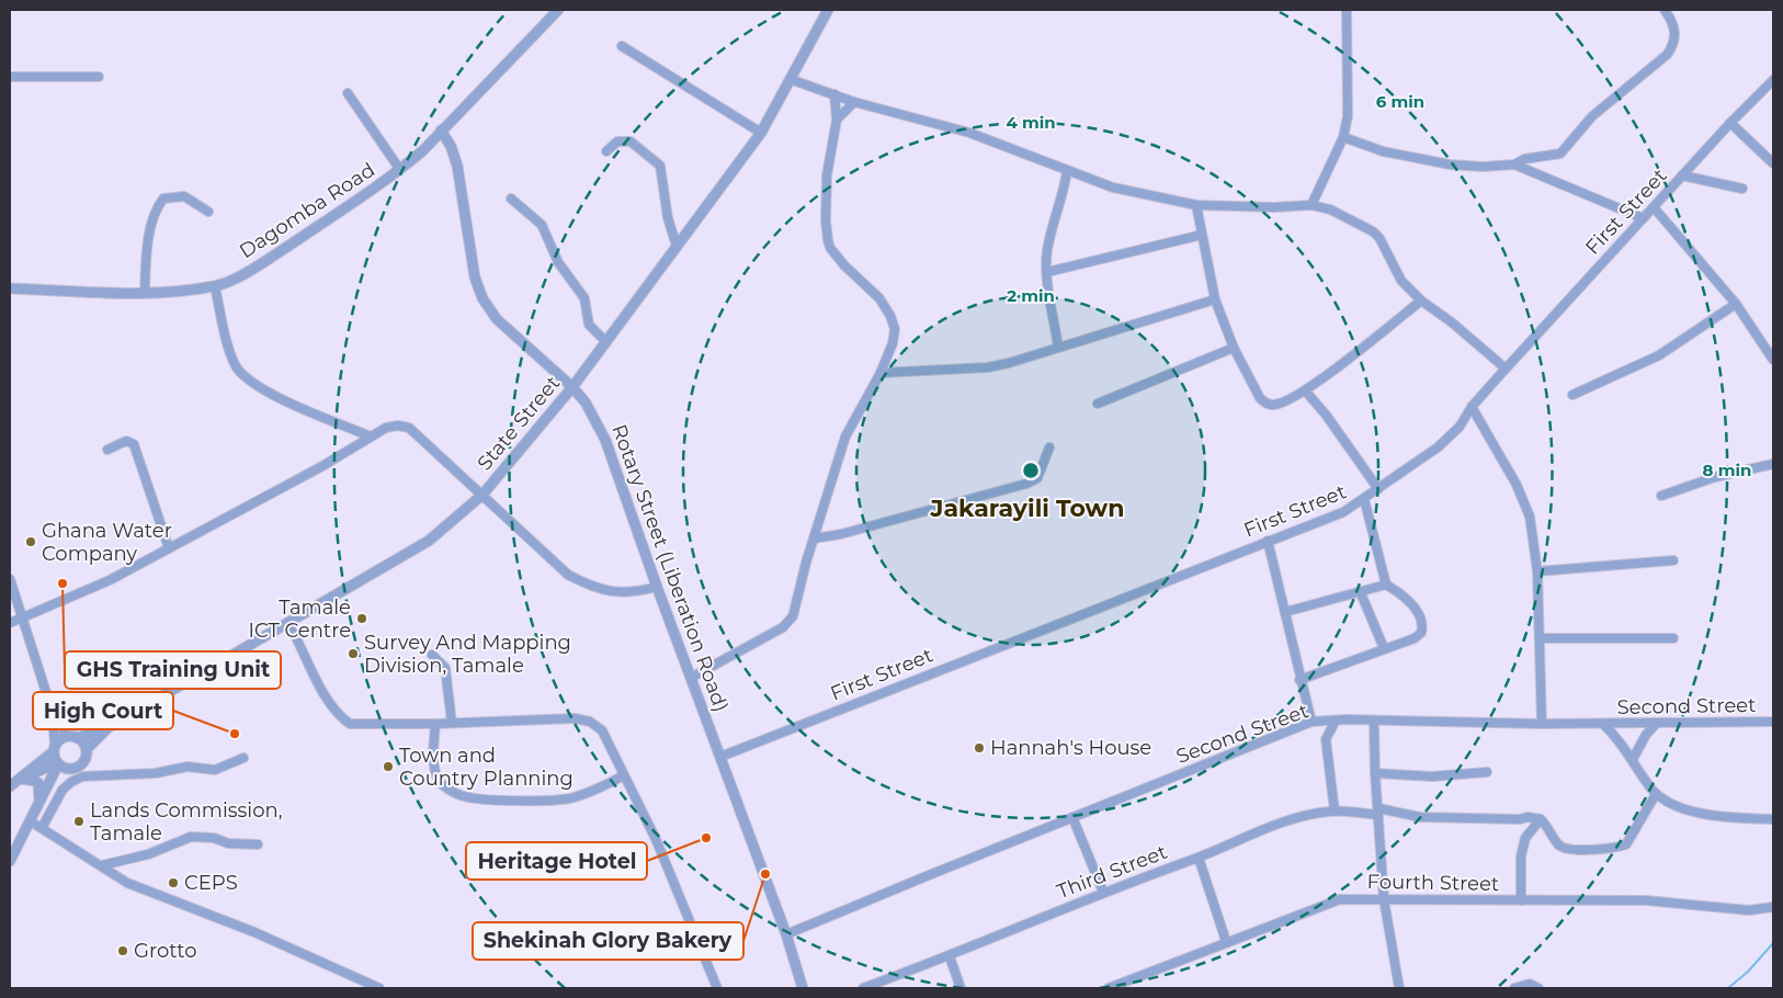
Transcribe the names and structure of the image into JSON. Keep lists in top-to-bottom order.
{
  "streets": {
    "street": [
      "Dagomba Road",
      "First Street",
      "State Street",
      "Rotary Street (Liberation Road)",
      "Second Street",
      "Third Street",
      "Fourth Street"
    ]
  },
  "crossings": [
    ["Dagomba Road", "Rotary Street (Liberation Road)"],
    ["First Street", "Rotary Street (Liberation Road)"],
    ["State Street", "Rotary Street (Liberation Road)"],
    ["Rotary Street (Liberation Road)", "Second Street"]
  ],
  "districts": ["Jakarayili Town"],
  "places": [
    "Ghana Water Company",
    "GHS Training Unit",
    "Tamale ICT Centre",
    "Survey And Mapping Division, Tamale",
    "High Court",
    "Hannah's House",
    "Town and Country Planning",
    "Lands Commission, Tamale",
    "Heritage Hotel",
    "Shekinah Glory Bakery",
    "CEPS",
    "Grotto"
  ],
  "rings": [
    "6 min",
    "4 min",
    "2 min",
    "8 min"
  ]
}
